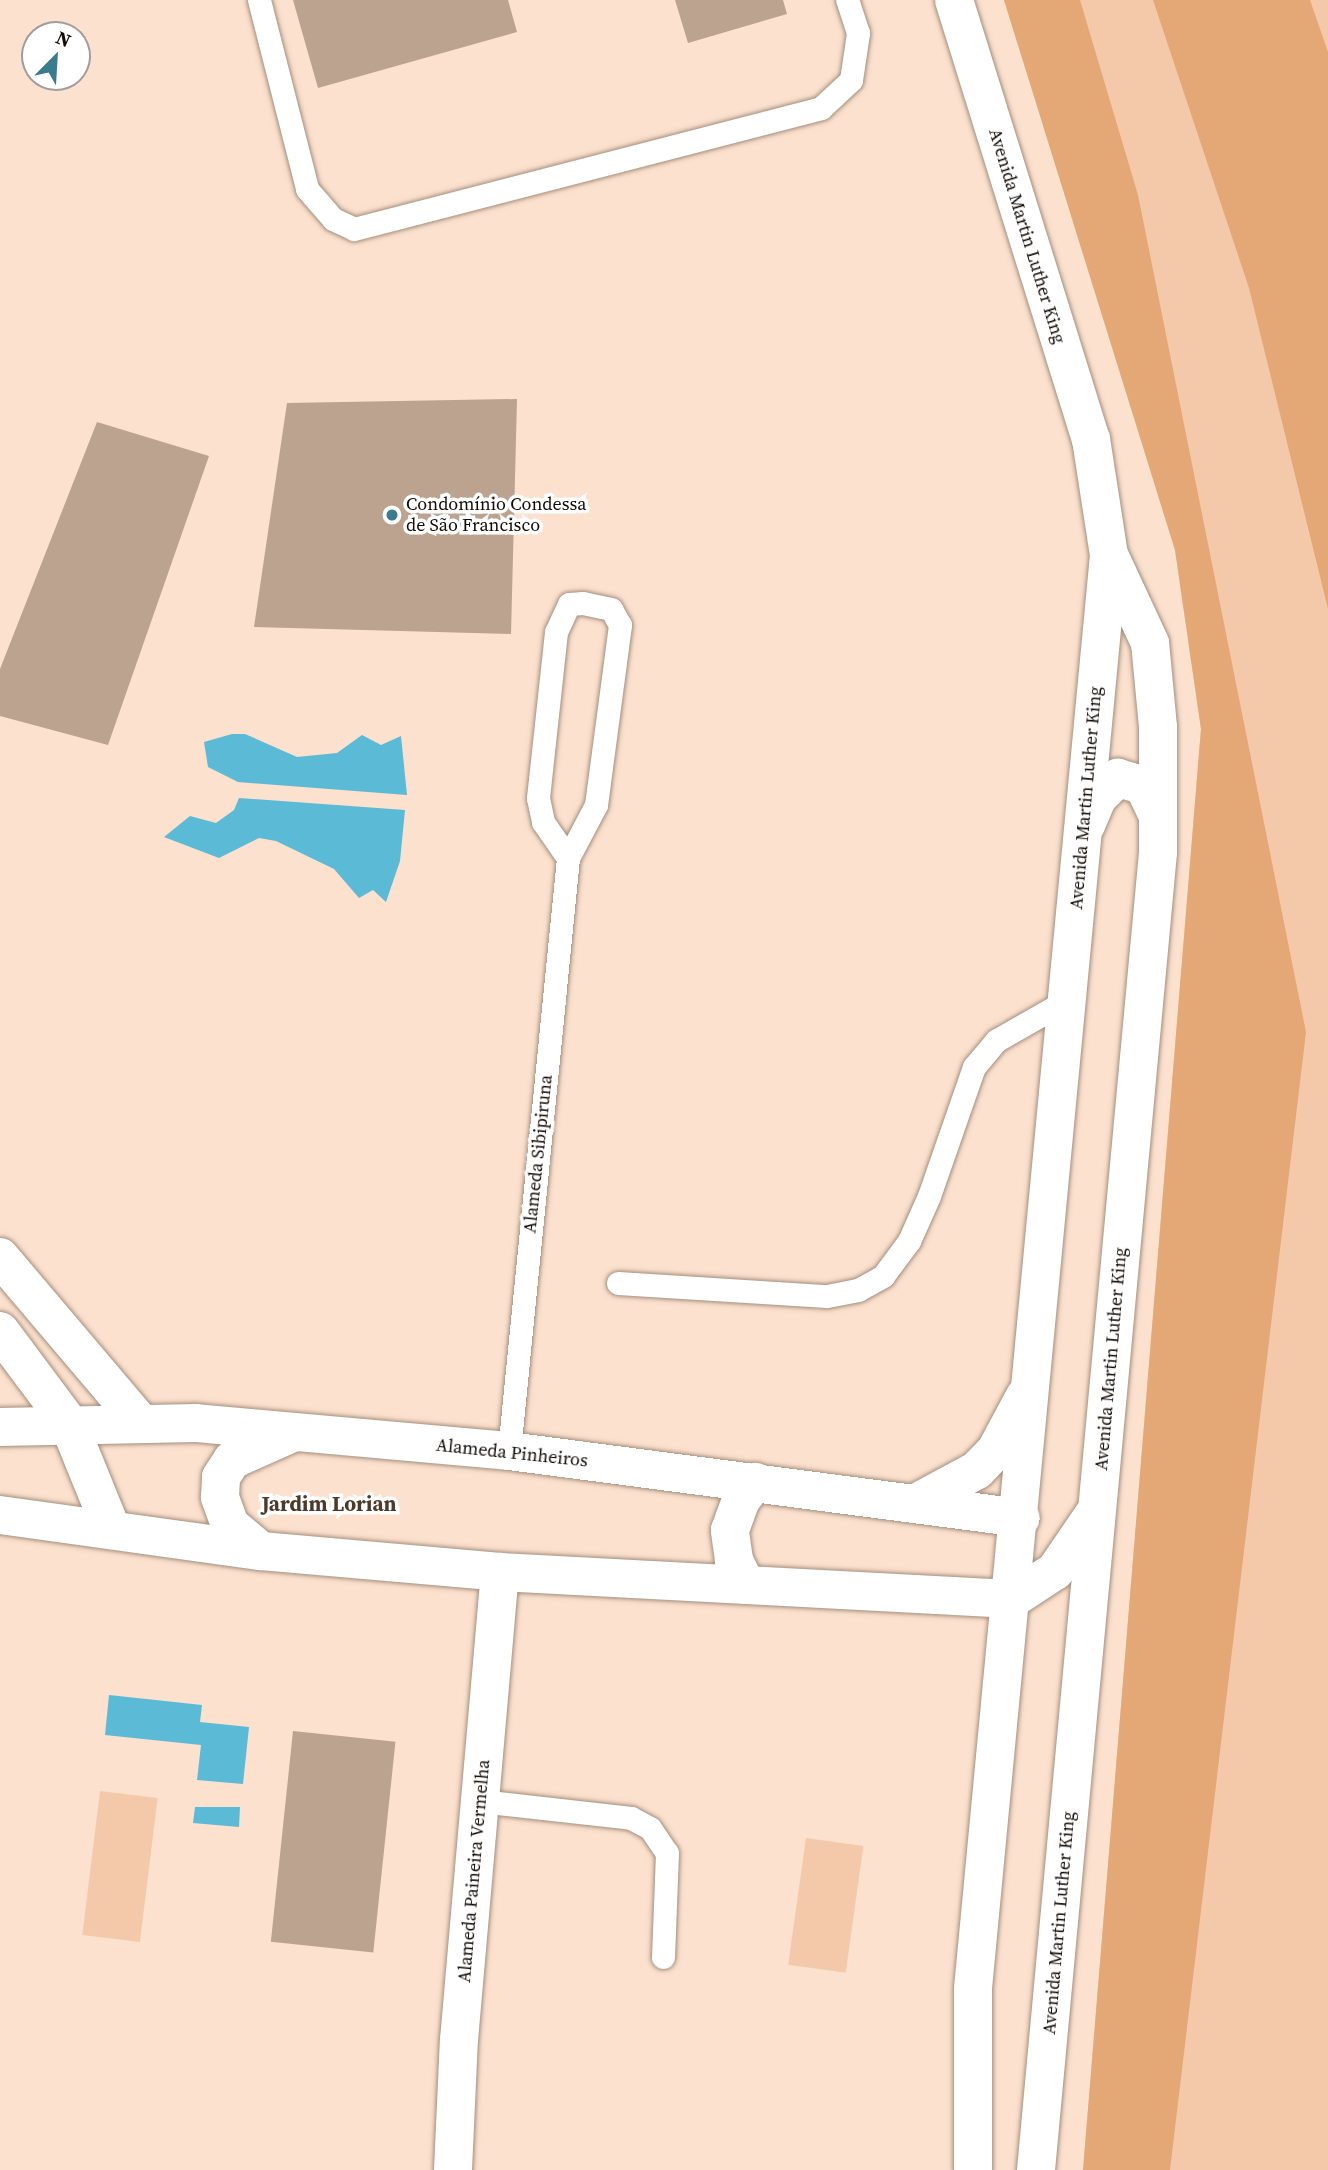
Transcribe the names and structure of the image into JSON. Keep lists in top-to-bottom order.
{
  "streets": {
    "main road": ["Avenida Martin Luther King", "Alameda Pinheiros", "Alameda Paineira Vermelha"],
    "lane": ["Alameda Sibipiruna"]
  },
  "crossings": [
    ["Avenida Martin Luther King", "Alameda Pinheiros"],
    ["Alameda Sibipiruna", "Alameda Pinheiros"]
  ],
  "districts": ["Jardim Lorian"],
  "places": ["Condomínio Condessa de São Francisco"],
  "north": "top right"
}
